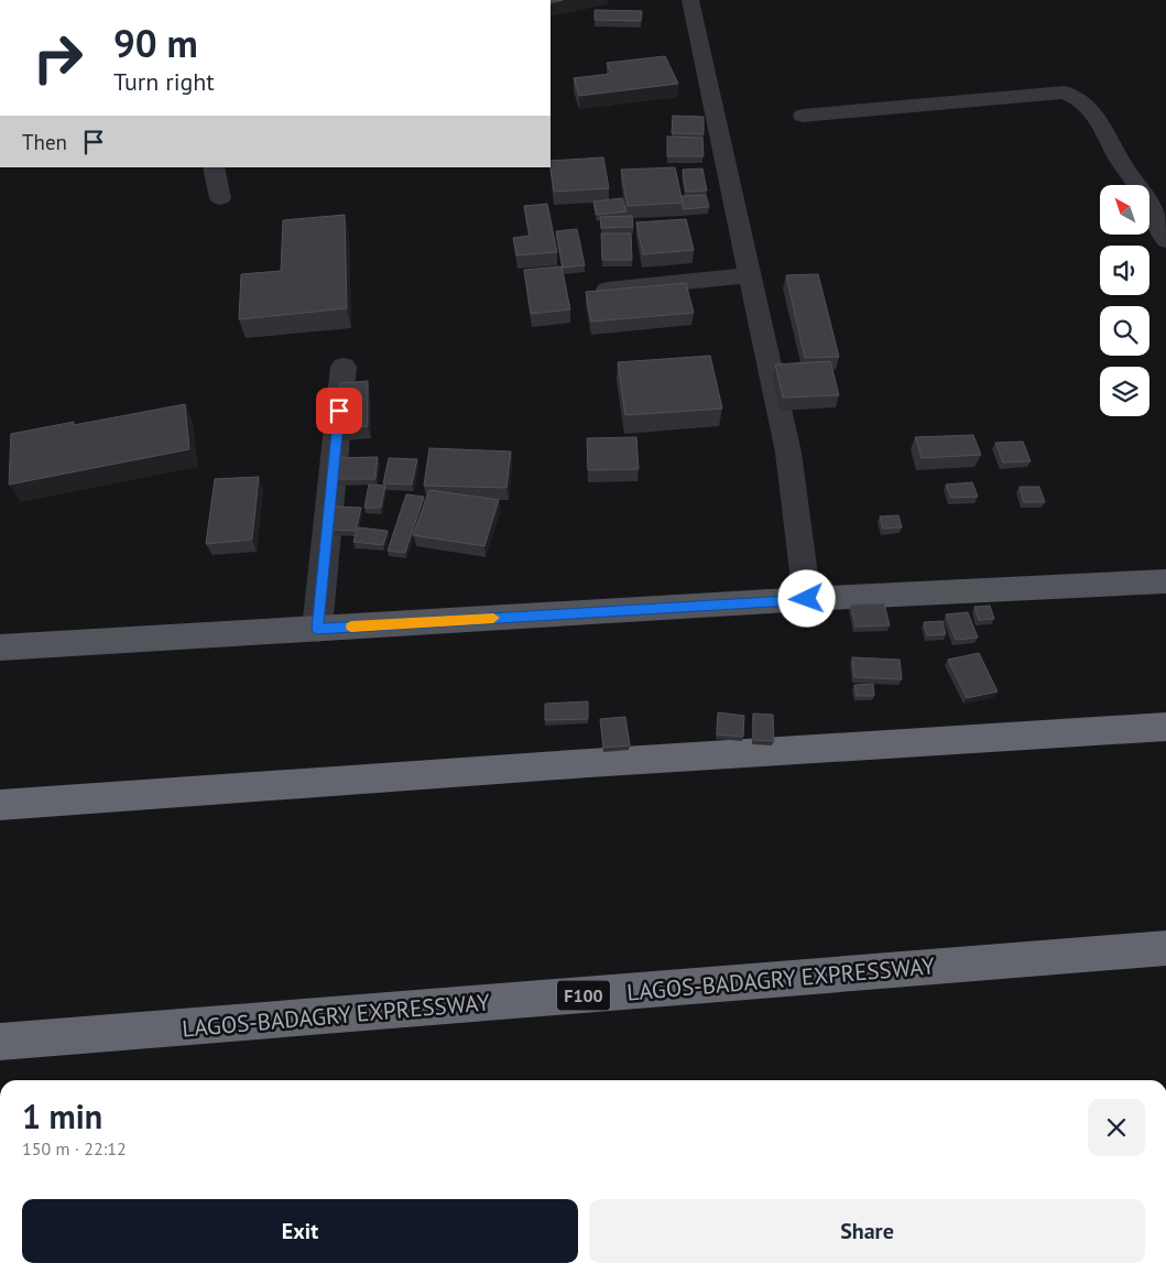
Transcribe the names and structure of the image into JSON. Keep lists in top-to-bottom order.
{
  "streets": {
    "highway": ["LAGOS-BADAGRY EXPRESSWAY", "F100"]
  },
  "north": "top left",
  "page": {
    "turn": ["90 m", "Turn right"],
    "then": "Then",
    "heading": ["1 min", "150 m · 22:12"],
    "buttons": ["Exit", "Share"]
  }
}
